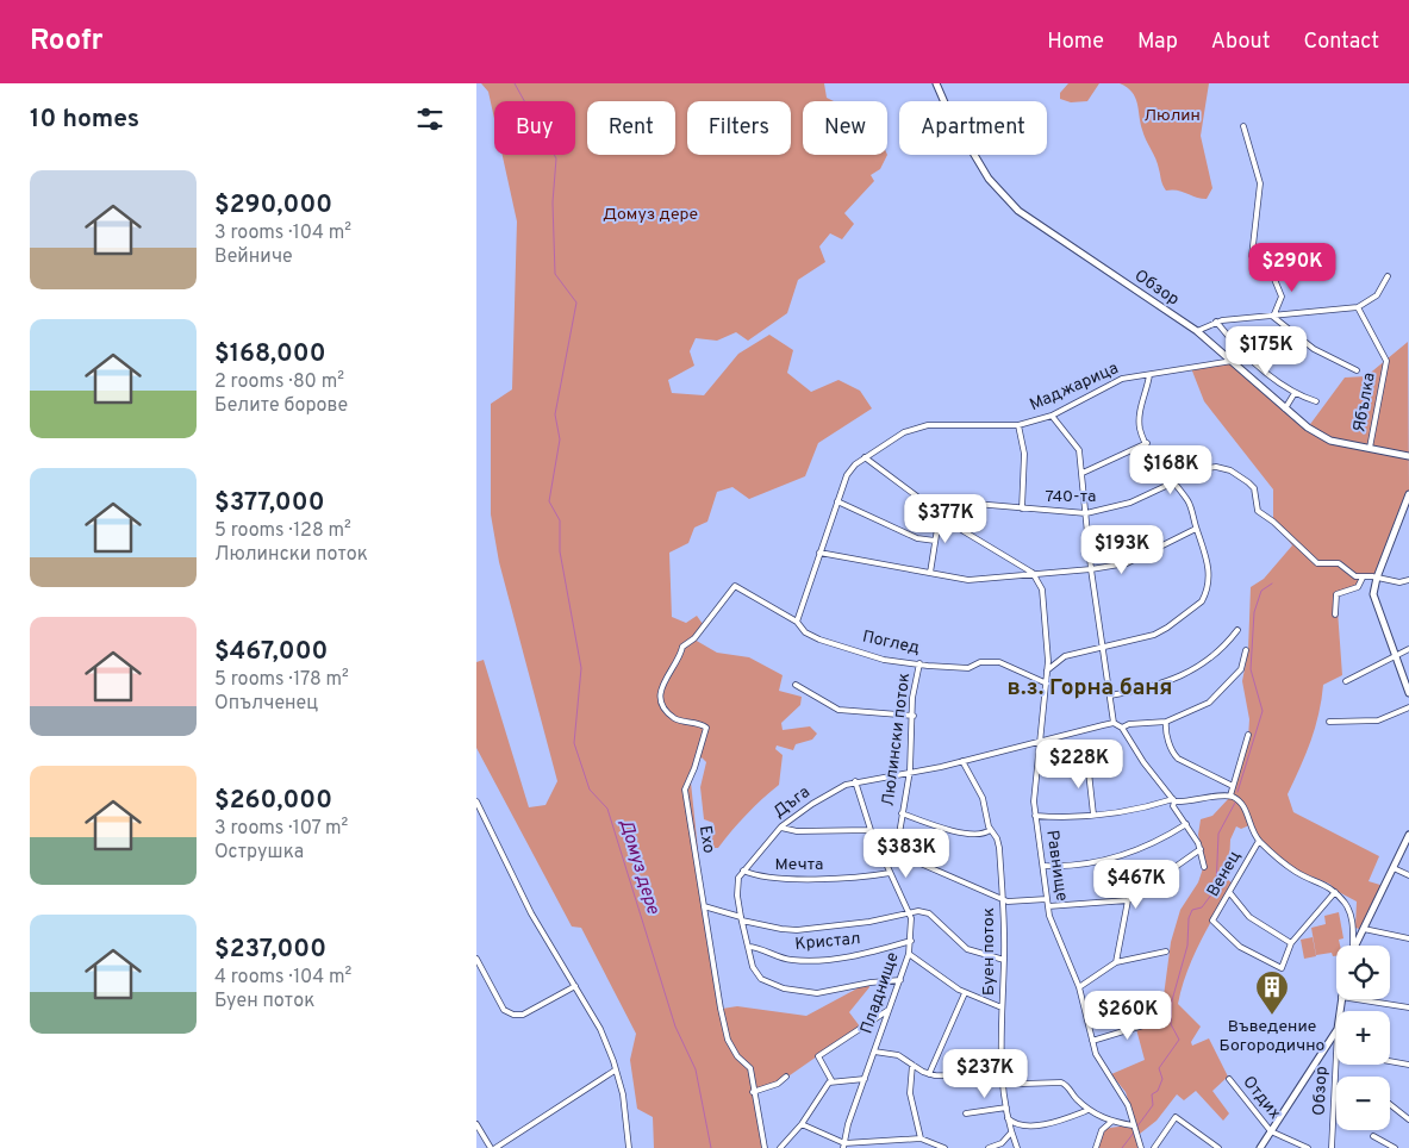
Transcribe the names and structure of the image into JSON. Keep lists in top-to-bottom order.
{
  "streets": {
    "street": [
      "Обзор",
      "Маджарица",
      "Ябълка",
      "740-та",
      "Поглед",
      "Люлински поток",
      "Дъга",
      "Ехо",
      "Мечта",
      "Равнище",
      "Венец",
      "Кристал",
      "Буен поток",
      "Пладнище",
      "Отдих"
    ]
  },
  "crossings": [
    ["Обзор", "Маджарица"],
    ["Обзор", "Ябълка"],
    ["Маджарица", "Поглед"],
    ["Поглед", "Люлински поток"],
    ["Поглед", "Ехо"],
    ["Поглед", "Равнище"],
    ["Люлински поток", "Дъга"],
    ["Дъга", "Мечта"],
    ["Дъга", "Равнище"],
    ["Дъга", "Буен поток"],
    ["Дъга", "Пладнище"],
    ["Мечта", "Пладнище"],
    ["Кристал", "Пладнище"]
  ],
  "districts": ["в.з. Горна баня"],
  "water": ["Домуз дере"],
  "parks": ["Люлин", "Домуз дере"],
  "places": {
    "building": ["Въведение Богородично"]
  },
  "page": {
    "header": "Roofr",
    "nav": [
      "Home",
      "Map",
      "About",
      "Contact"
    ],
    "heading": "10 homes",
    "chip": [
      "Buy",
      "Rent",
      "Filters",
      "New",
      "Apartment"
    ],
    "list": [
      {
        "name": "$290,000",
        "note": "3 rooms · 104 m² · Вейниче"
      },
      {
        "name": "$168,000",
        "note": "2 rooms · 80 m² · Белите борове"
      },
      {
        "name": "$377,000",
        "note": "5 rooms · 128 m² · Люлински поток"
      },
      {
        "name": "$467,000",
        "note": "5 rooms · 178 m² · Опълченец"
      },
      {
        "name": "$260,000",
        "note": "3 rooms · 107 m² · Острушка"
      },
      {
        "name": "$237,000",
        "note": "4 rooms · 104 m² · Буен поток"
      }
    ],
    "price": [
      "$290K",
      "$175K",
      "$168K",
      "$377K",
      "$193K",
      "$228K",
      "$383K",
      "$467K",
      "$260K",
      "$237K"
    ],
    "map_buttons": ["+", "−"]
  }
}
